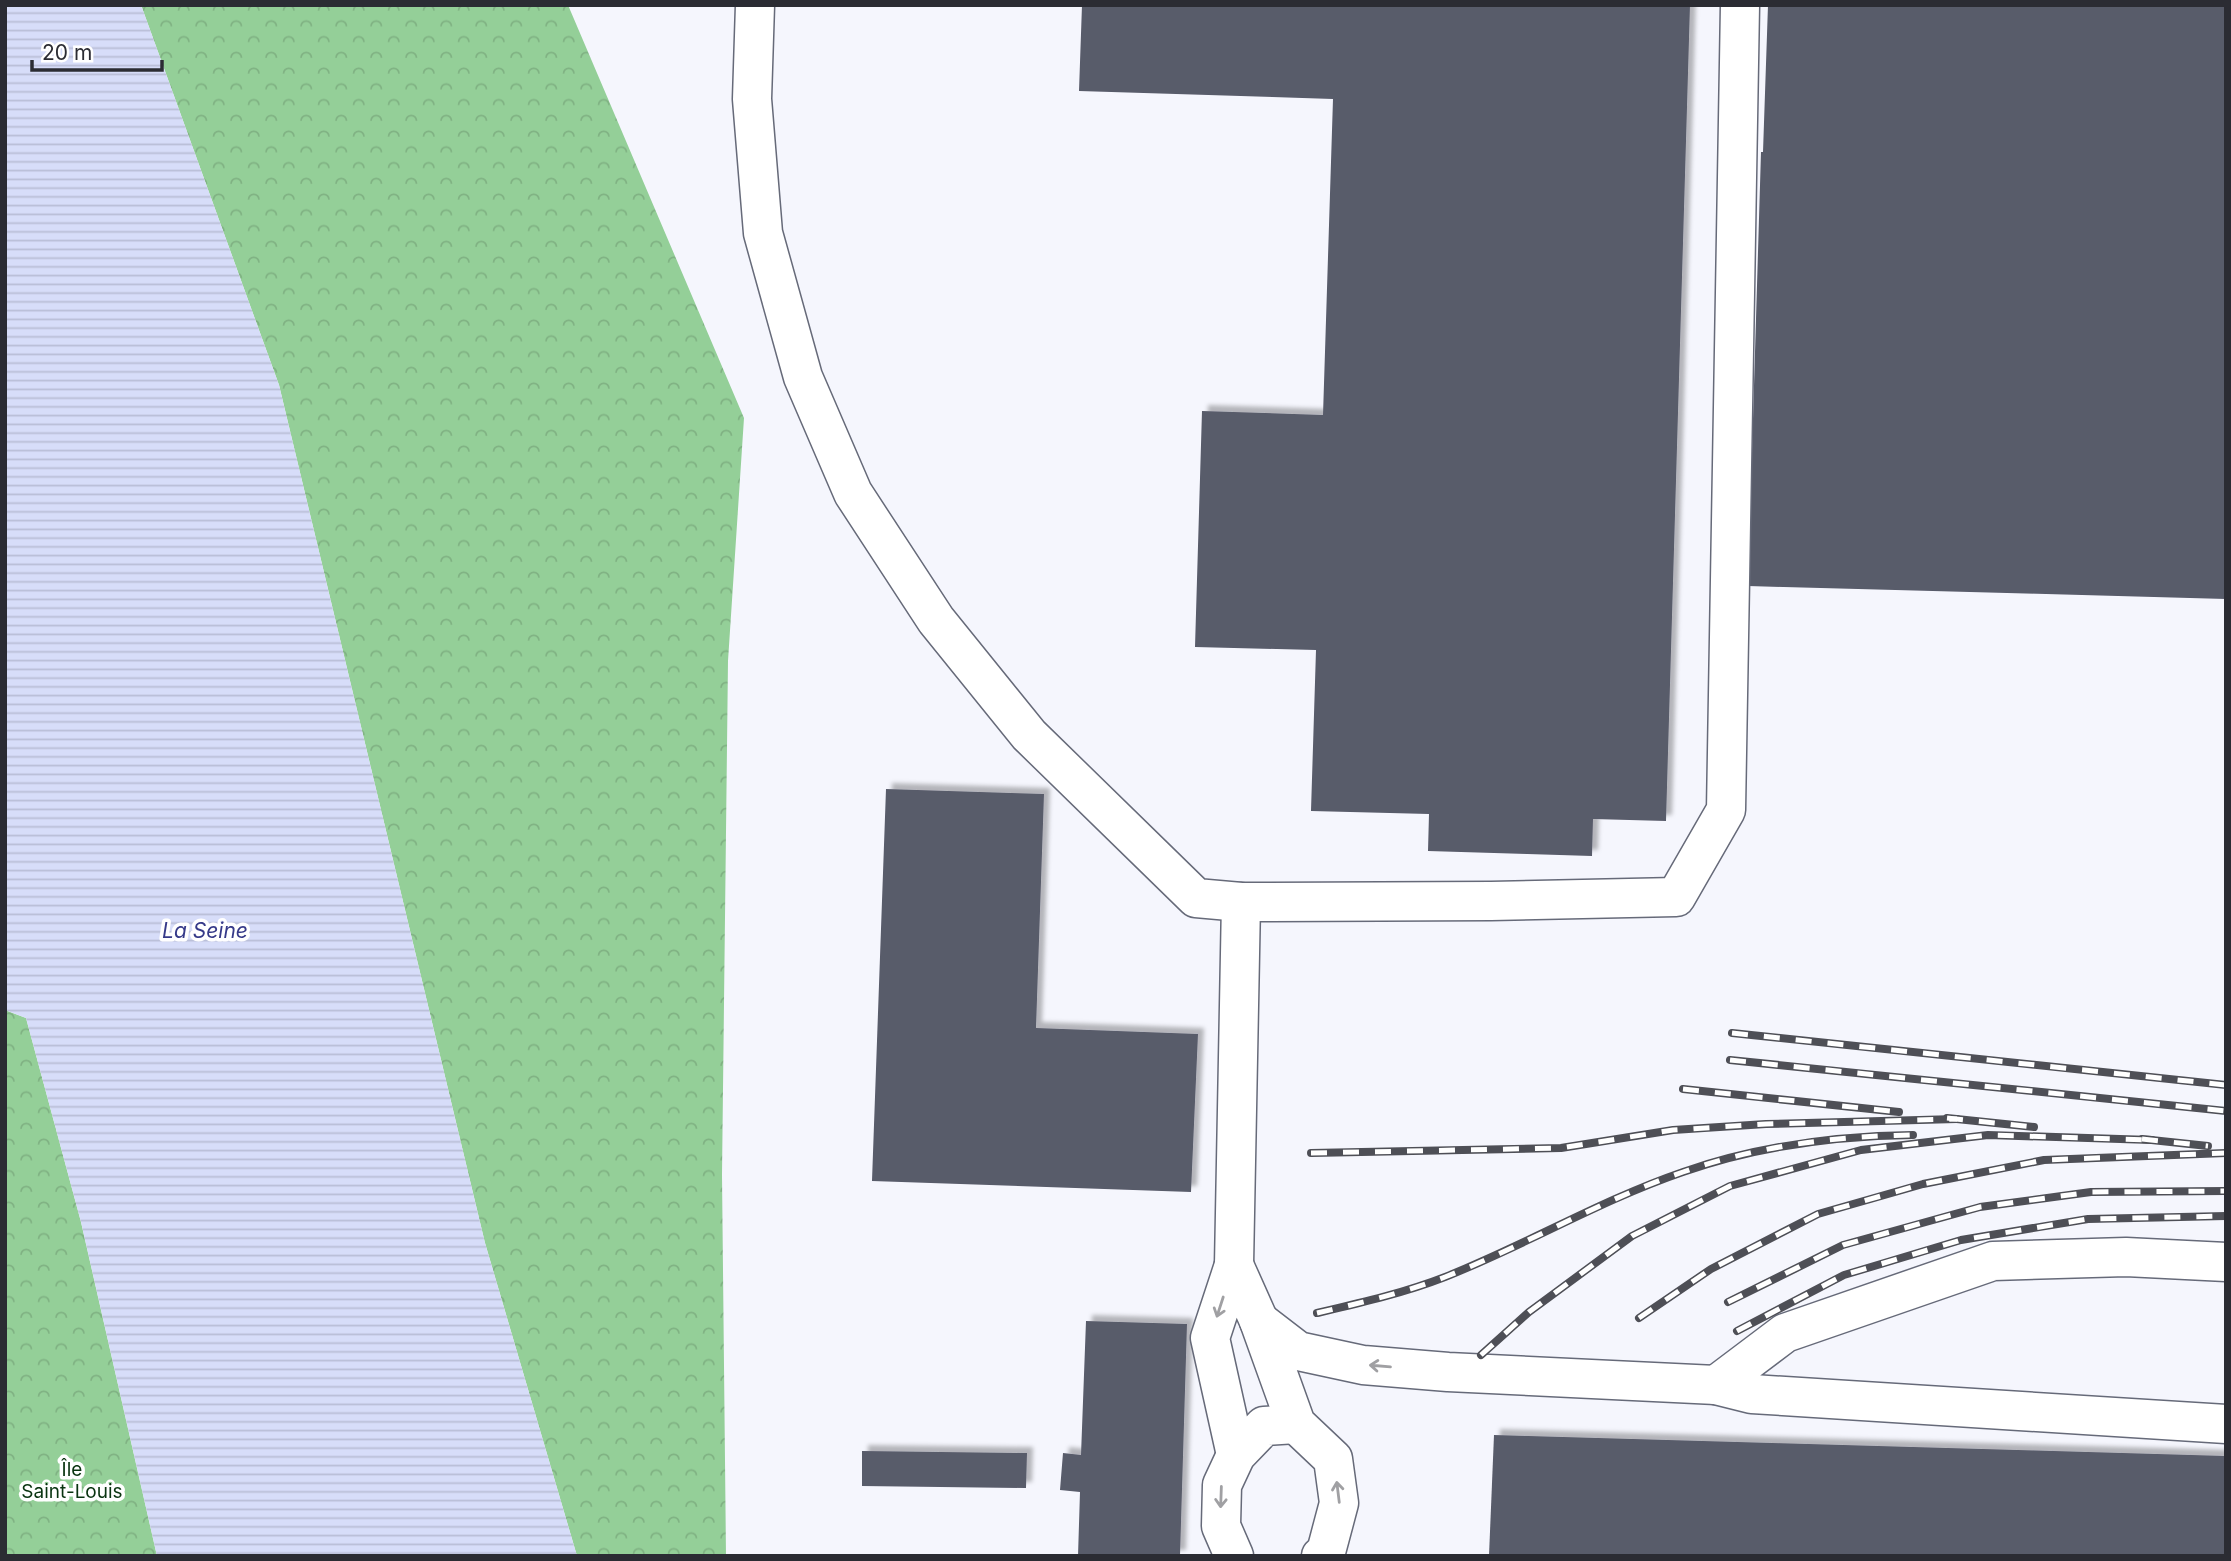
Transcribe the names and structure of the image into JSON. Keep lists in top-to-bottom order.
{
  "water": ["La Seine"],
  "parks": ["Île Saint-Louis"],
  "scale_bar": "20 m"
}
